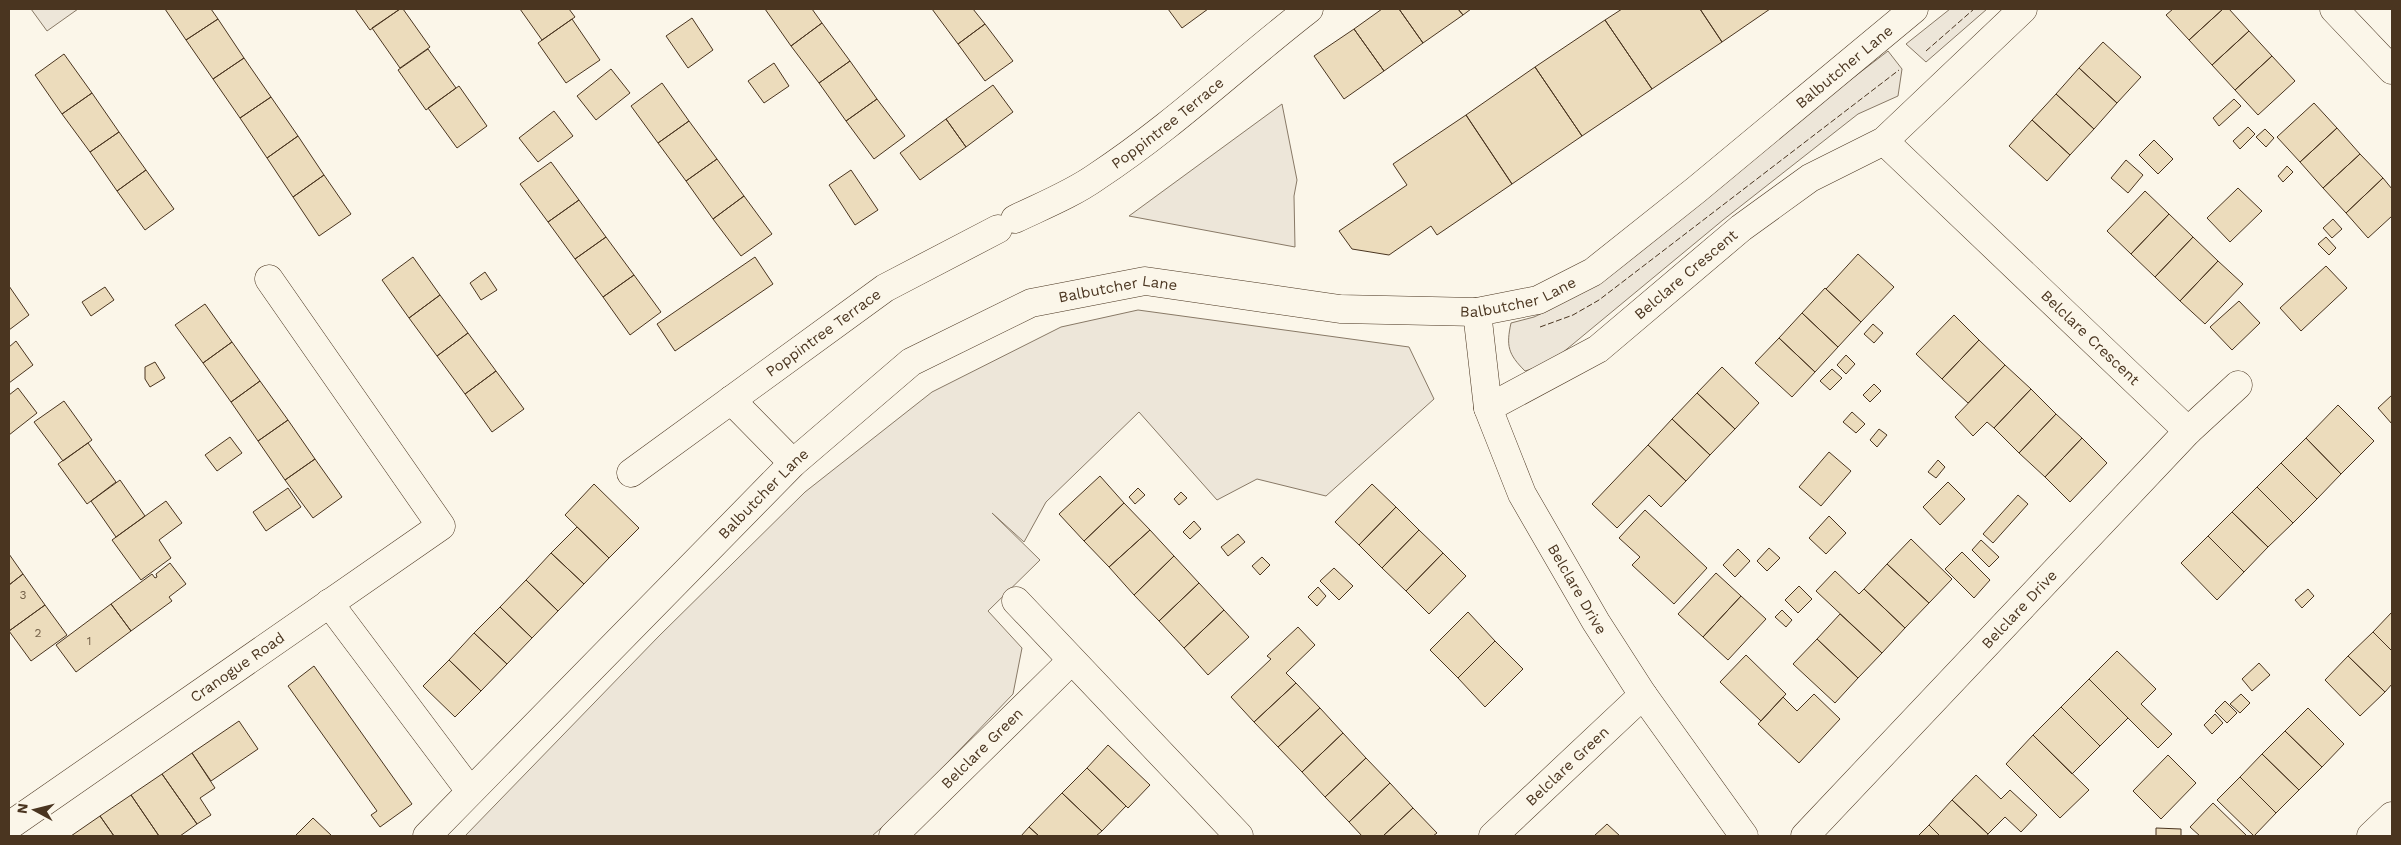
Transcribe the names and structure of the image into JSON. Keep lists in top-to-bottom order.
{
  "streets": {
    "street": [
      "Balbutcher Lane",
      "Poppintree Terrace",
      "Belclare Crescent",
      "Belclare Drive",
      "Cranogue Road",
      "Belclare Green"
    ]
  },
  "crossings": [
    ["Balbutcher Lane", "Belclare Drive"],
    ["Belclare Crescent", "Belclare Drive"],
    ["Belclare Drive", "Belclare Green"]
  ],
  "house_numbers": ["3", "2", "1"],
  "north": "left"
}
